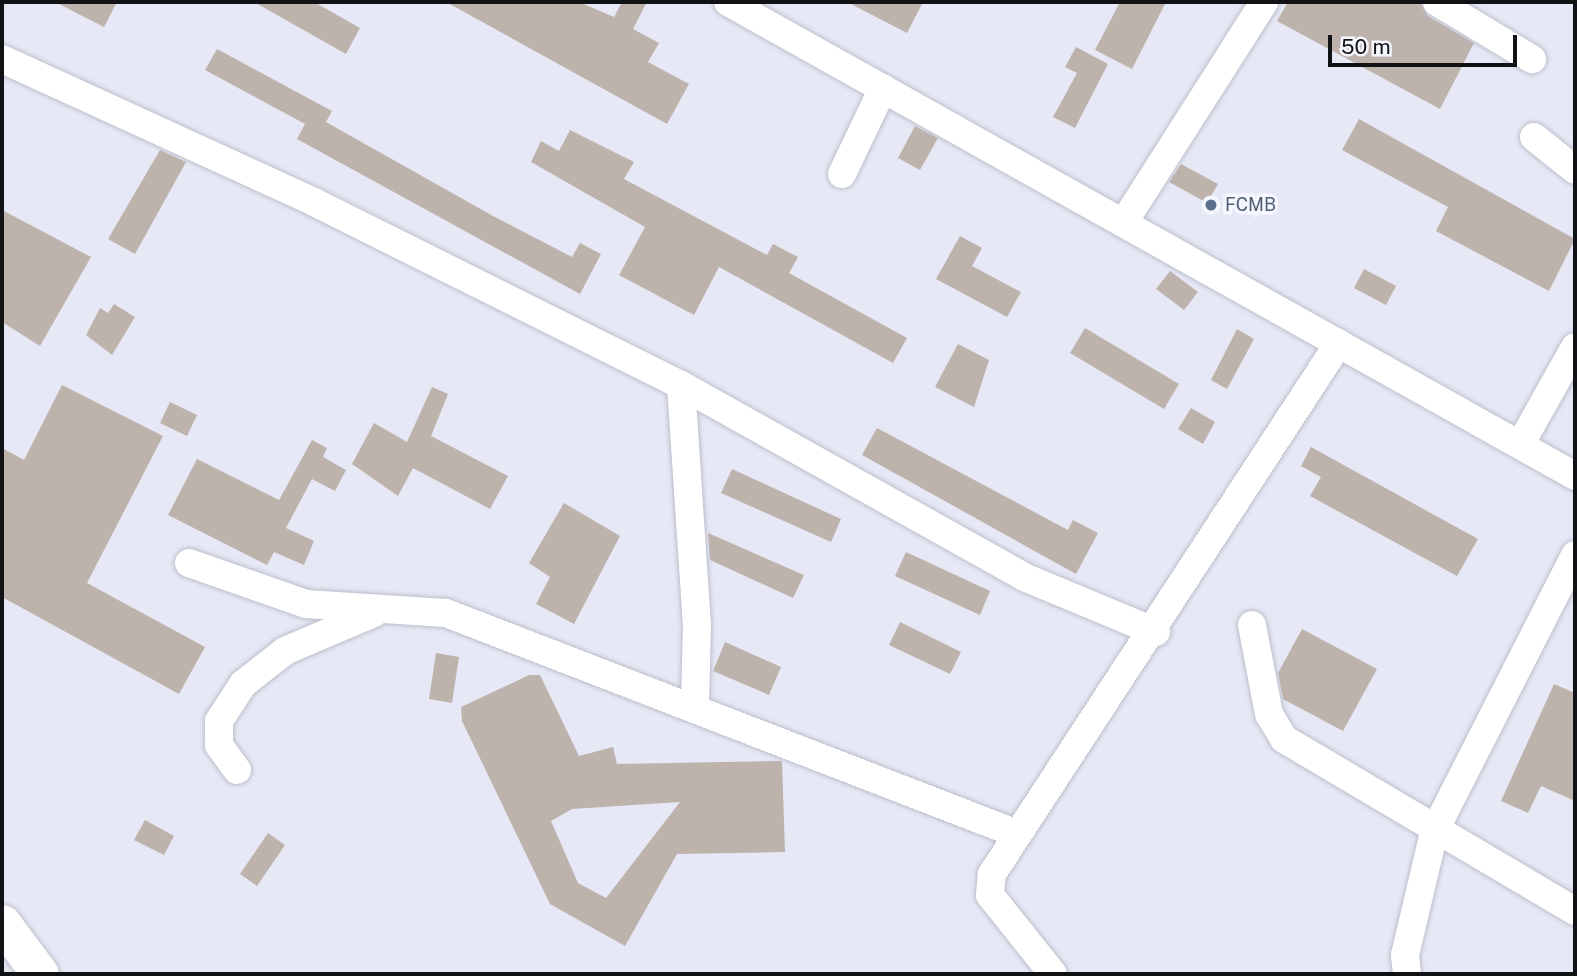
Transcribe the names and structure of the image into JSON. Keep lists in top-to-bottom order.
{
  "places": ["FCMB"],
  "scale_bar": "50 m"
}
